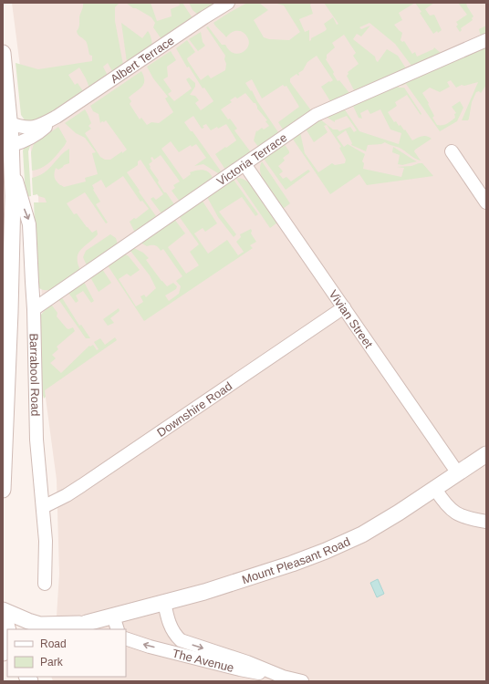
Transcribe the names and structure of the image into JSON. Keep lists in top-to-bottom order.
{
  "streets": {
    "street": [
      "Albert Terrace",
      "Victoria Terrace",
      "Vivian Street",
      "Barrabool Road",
      "Downshire Road",
      "Mount Pleasant Road",
      "The Avenue"
    ]
  },
  "crossings": [
    ["Albert Terrace", "Barrabool Road"],
    ["Victoria Terrace", "Vivian Street"],
    ["Victoria Terrace", "Barrabool Road"],
    ["Vivian Street", "Downshire Road"],
    ["Vivian Street", "Mount Pleasant Road"],
    ["Barrabool Road", "Downshire Road"],
    ["Mount Pleasant Road", "The Avenue"]
  ],
  "legend": ["Road", "Park"]
}
